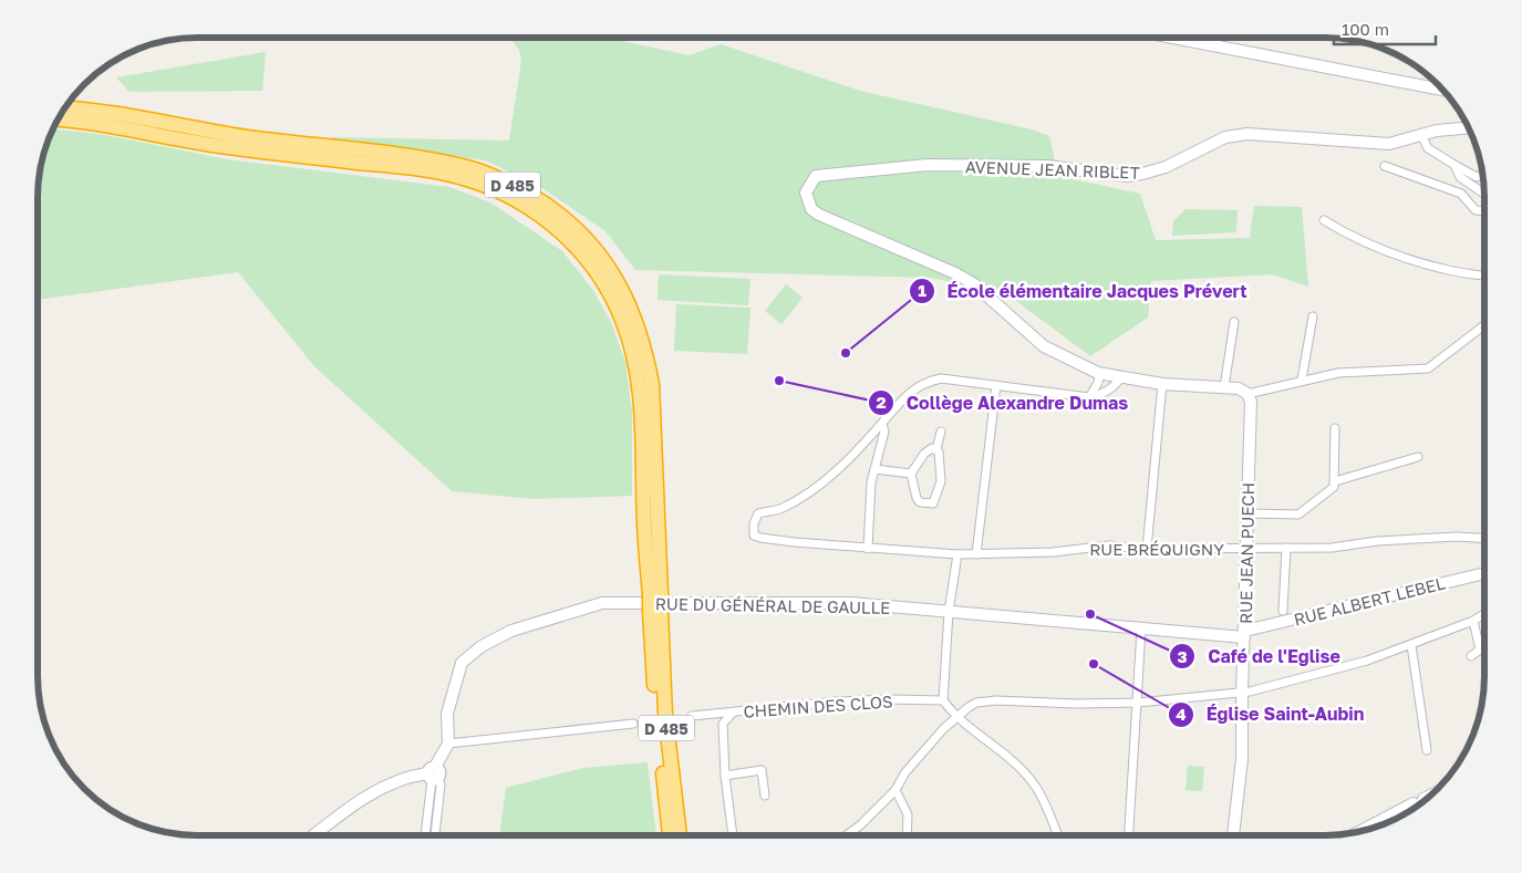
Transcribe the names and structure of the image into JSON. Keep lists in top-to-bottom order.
{
  "streets": {
    "highway": ["D 485"],
    "street": [
      "AVENUE JEAN RIBLET",
      "RUE BRÉQUIGNY",
      "RUE JEAN PUECH",
      "RUE ALBERT LEBEL",
      "RUE DU GÉNÉRAL DE GAULLE",
      "CHEMIN DES CLOS"
    ]
  },
  "crossings": [
    ["AVENUE JEAN RIBLET", "RUE JEAN PUECH"],
    ["RUE BRÉQUIGNY", "RUE JEAN PUECH"],
    ["RUE JEAN PUECH", "RUE ALBERT LEBEL"],
    ["RUE JEAN PUECH", "RUE DU GÉNÉRAL DE GAULLE"],
    ["RUE ALBERT LEBEL", "RUE DU GÉNÉRAL DE GAULLE"]
  ],
  "places": [
    "École élémentaire Jacques Prévert",
    "Collège Alexandre Dumas",
    "Café de l'Eglise",
    "Église Saint-Aubin"
  ],
  "scale_bar": "100 m"
}
